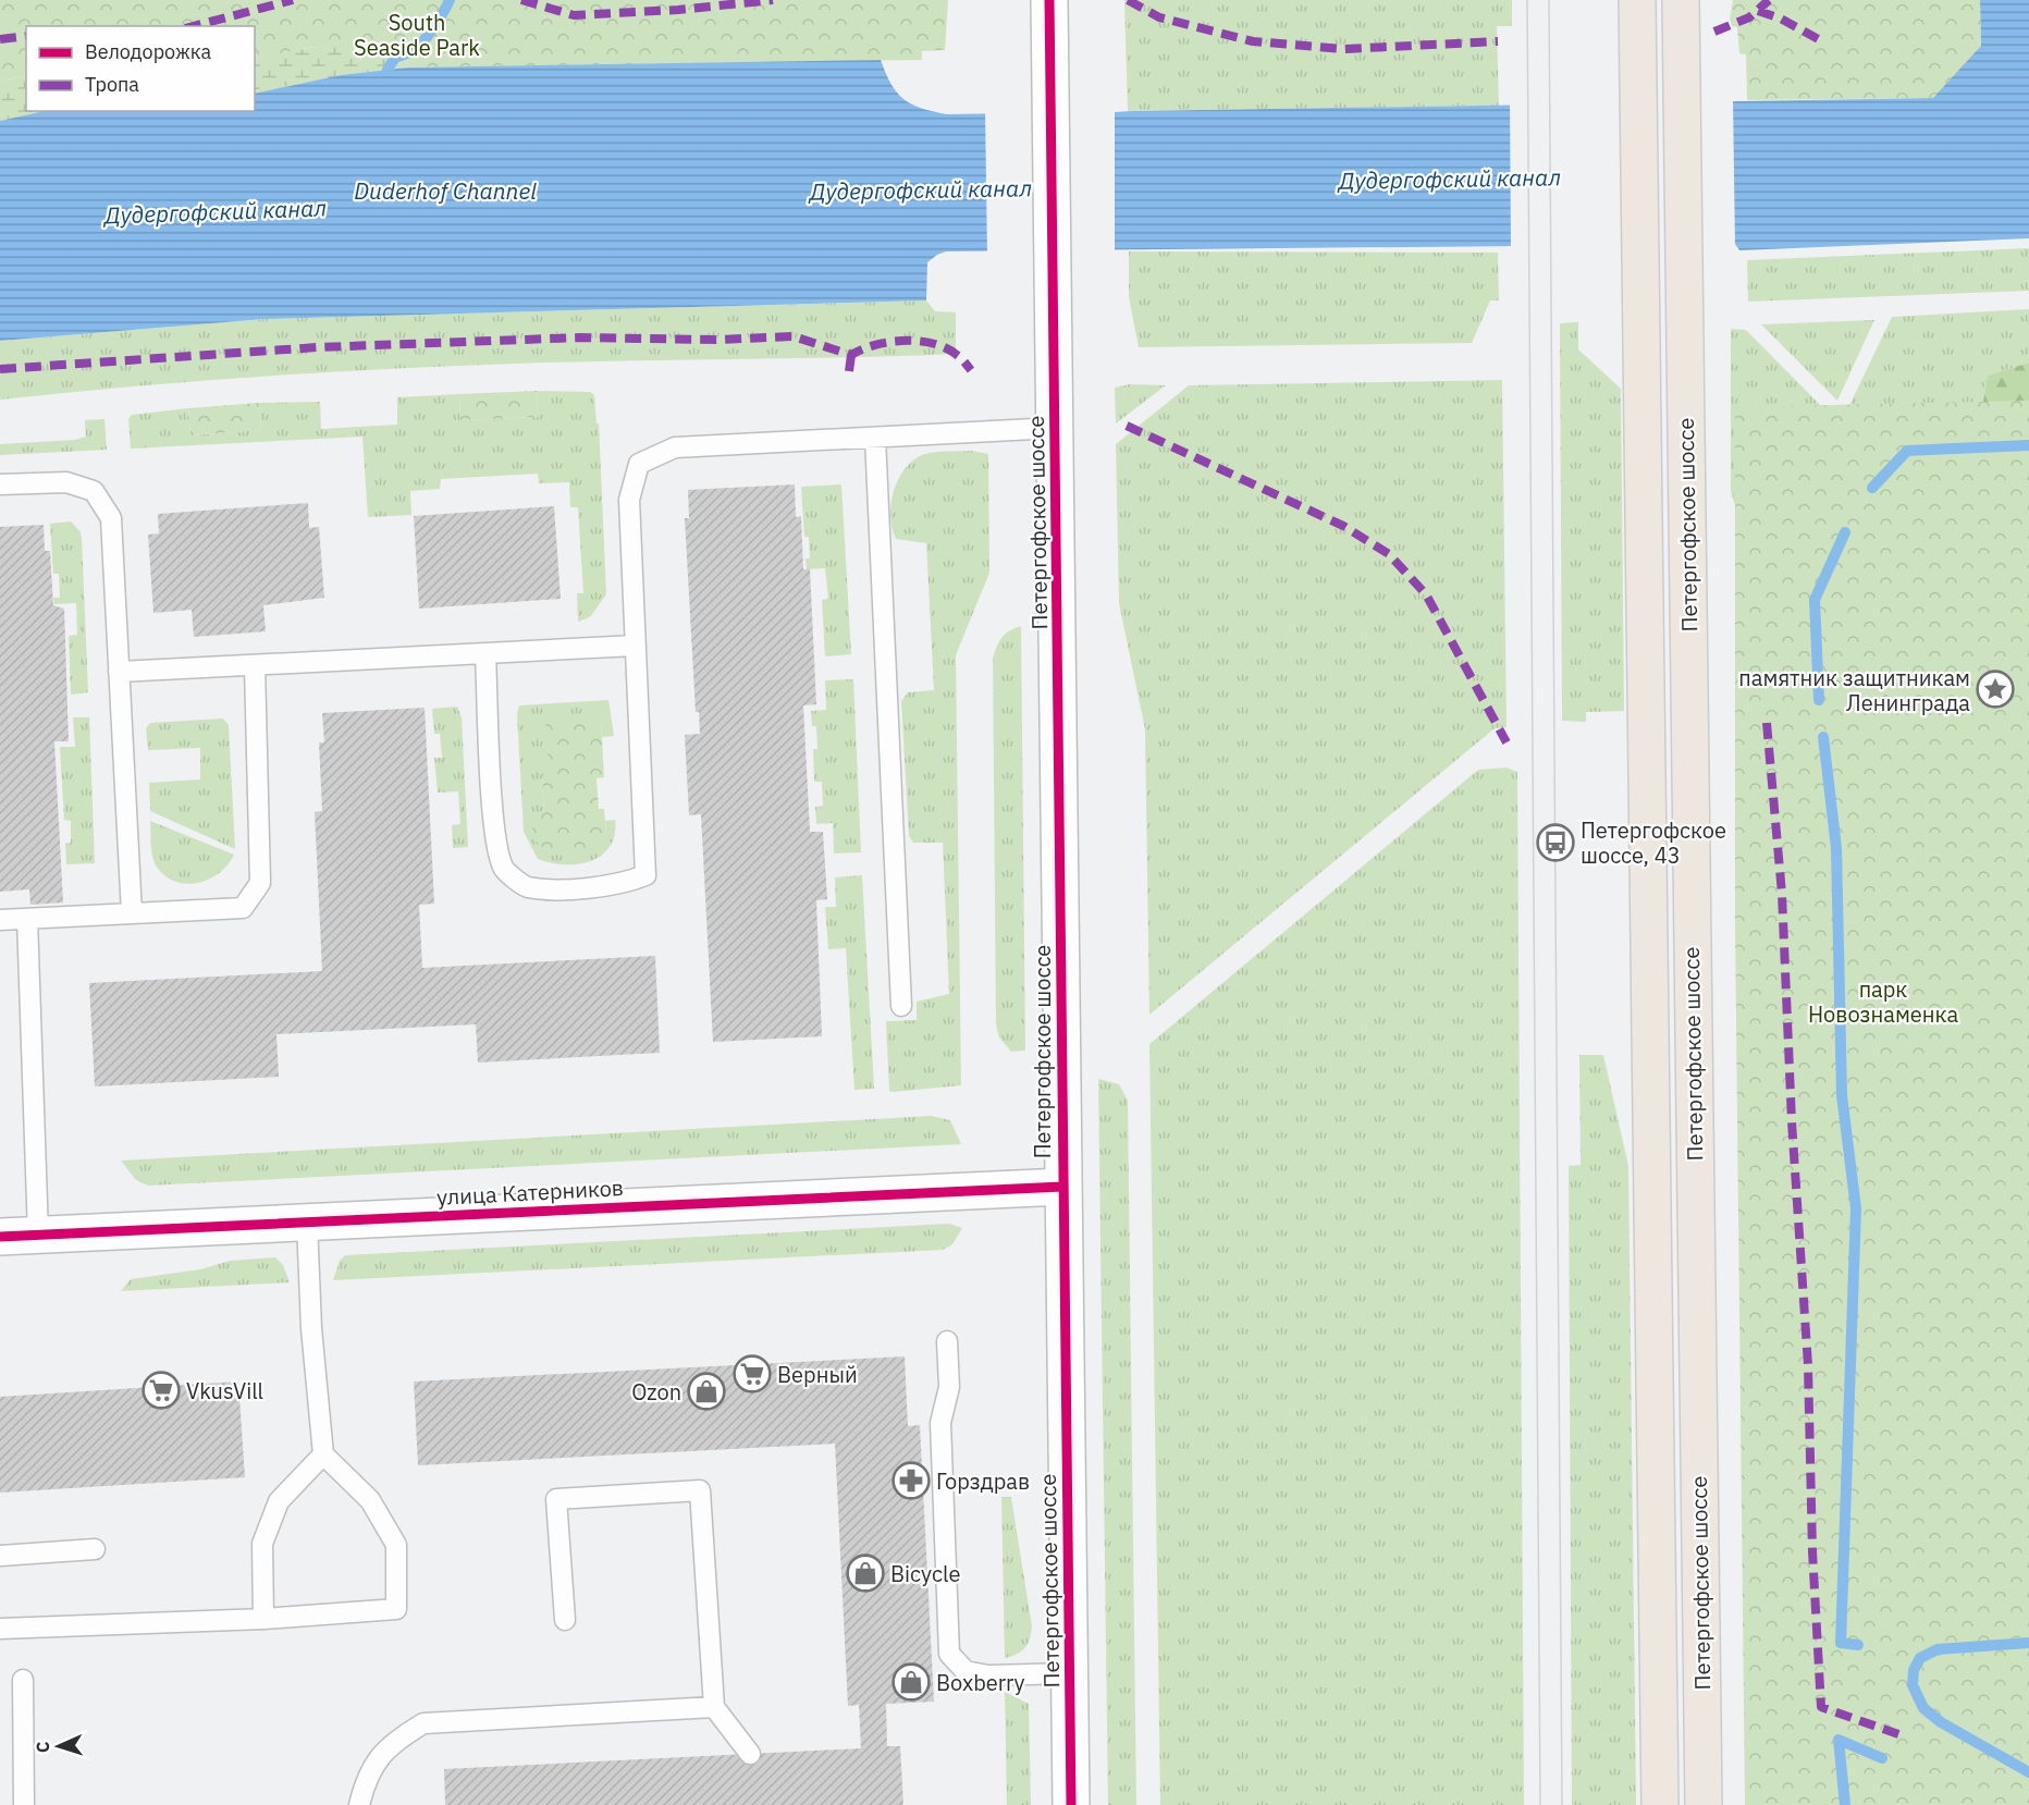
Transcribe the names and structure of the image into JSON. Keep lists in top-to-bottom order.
{
  "streets": {
    "main road": ["Петергофское шоссе"],
    "street": ["улица Катерников"]
  },
  "crossings": [
    ["Петергофское шоссе", "улица Катерников"]
  ],
  "water": ["Дудергофский канал", "Duderhof Channel"],
  "parks": ["South Seaside Park", "парк Новознаменка"],
  "places": {
    "place": ["памятник защитникам Ленинграда"],
    "bus stop": ["Петергофское шоссе, 43"],
    "supermarket": ["Верный", "VkusVill"],
    "shop": ["Ozon", "Bicycle", "Boxberry"],
    "pharmacy": ["Горздрав"]
  },
  "legend": ["Велодорожка", "Тропа"],
  "north": "left"
}
